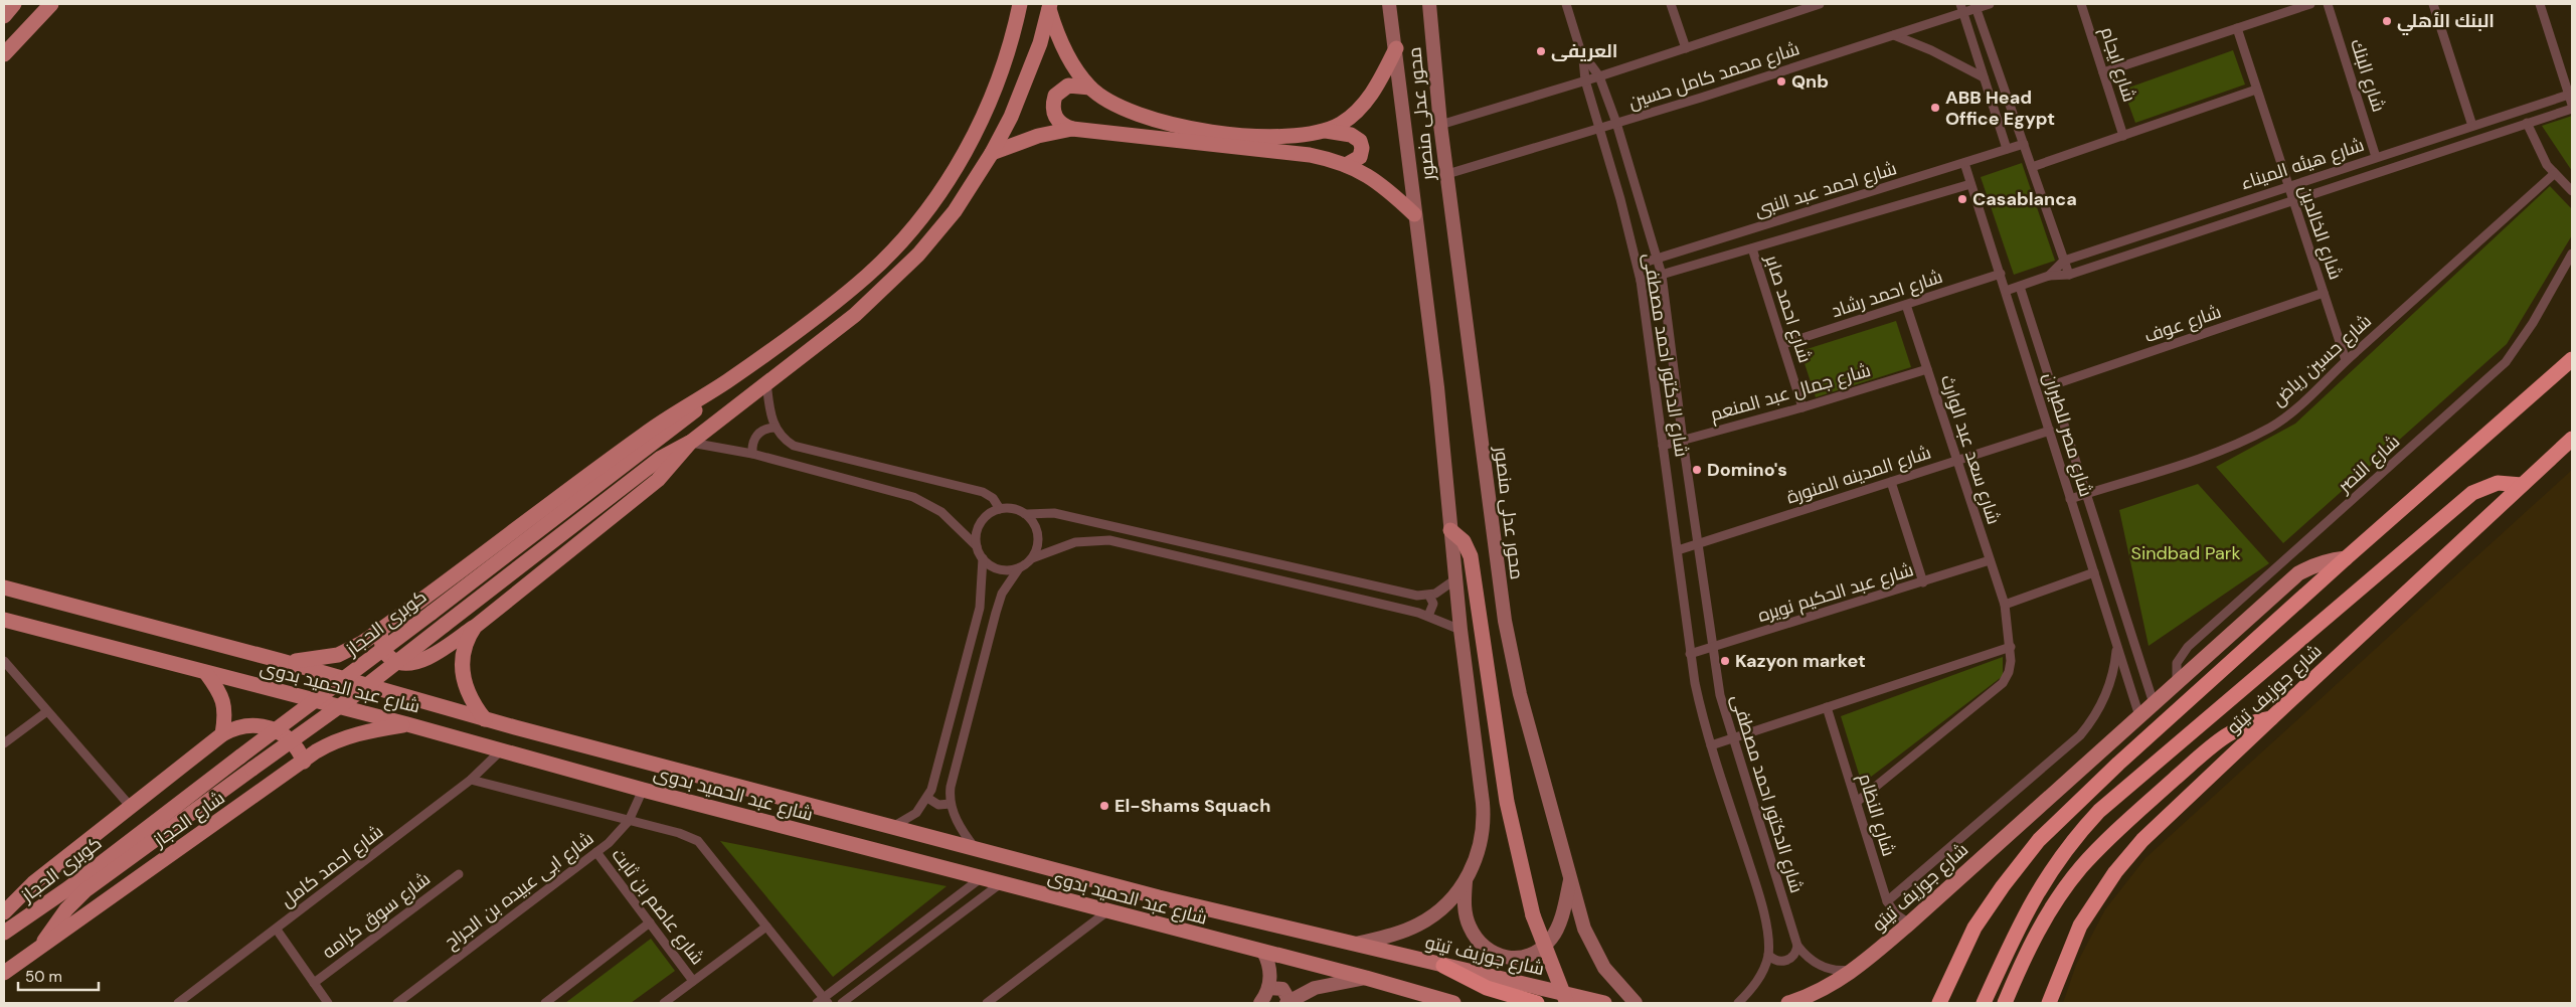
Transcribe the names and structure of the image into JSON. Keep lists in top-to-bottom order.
{
  "streets": {
    "highway": ["شارع جوزيف تيتو"],
    "main road": [
      "محور عدلى منصور",
      "كوبرى الحجاز",
      "شارع عبد الحميد بدوى",
      "شارع الحجاز"
    ],
    "street": [
      "شارع ايجام",
      "شارع محمد كامل حسين",
      "شارع البنك",
      "شارع هيئه الميناء",
      "شارع احمد عبد النبى",
      "شارع الخالدين",
      "شارع احمد رشاد",
      "شارع احمد صابر",
      "شارع عوف",
      "شارع الدكتور احمد مصطفى",
      "شارع حسين رياض",
      "شارع جمال عبد المنعم",
      "شارع مصر للطيران",
      "شارع سعد عبد الوارث",
      "شارع النصر",
      "شارع المدينه المنورة",
      "شارع عبد الحكيم نويره",
      "شارع النظام",
      "شارع احمد كامل",
      "شارع ابى عبيده بن الجراح",
      "شارع عاصم بن ثابت",
      "شارع سوق كرامه"
    ]
  },
  "crossings": [
    ["شارع محمد كامل حسين", "محور عدلى منصور"],
    ["شارع محمد كامل حسين", "شارع الدكتور احمد مصطفى"],
    ["شارع البنك", "شارع هيئه الميناء"],
    ["محور عدلى منصور", "شارع عبد الحميد بدوى"],
    ["محور عدلى منصور", "شارع جوزيف تيتو"],
    ["شارع هيئه الميناء", "شارع الخالدين"],
    ["شارع هيئه الميناء", "شارع مصر للطيران"],
    ["شارع احمد عبد النبى", "شارع احمد صابر"],
    ["شارع احمد عبد النبى", "شارع الدكتور احمد مصطفى"],
    ["شارع احمد عبد النبى", "شارع مصر للطيران"],
    ["شارع الخالدين", "شارع عوف"],
    ["شارع الخالدين", "شارع حسين رياض"],
    ["شارع احمد رشاد", "شارع احمد صابر"],
    ["شارع احمد رشاد", "شارع مصر للطيران"],
    ["شارع احمد رشاد", "شارع سعد عبد الوارث"],
    ["شارع احمد صابر", "شارع جمال عبد المنعم"],
    ["شارع عوف", "شارع مصر للطيران"],
    ["شارع الدكتور احمد مصطفى", "شارع جمال عبد المنعم"],
    ["شارع الدكتور احمد مصطفى", "شارع المدينه المنورة"],
    ["شارع الدكتور احمد مصطفى", "شارع عبد الحكيم نويره"],
    ["شارع حسين رياض", "شارع مصر للطيران"],
    ["شارع جمال عبد المنعم", "شارع سعد عبد الوارث"],
    ["شارع مصر للطيران", "شارع المدينه المنورة"],
    ["شارع مصر للطيران", "شارع جوزيف تيتو"],
    ["شارع سعد عبد الوارث", "شارع المدينه المنورة"],
    ["شارع سعد عبد الوارث", "شارع عبد الحكيم نويره"],
    ["شارع سعد عبد الوارث", "شارع النظام"],
    ["شارع النصر", "شارع جوزيف تيتو"],
    ["كوبرى الحجاز", "شارع الحجاز"],
    ["شارع عبد الحميد بدوى", "شارع جوزيف تيتو"],
    ["شارع عبد الحميد بدوى", "شارع الحجاز"],
    ["شارع عبد الحميد بدوى", "شارع احمد كامل"],
    ["شارع عبد الحميد بدوى", "شارع ابى عبيده بن الجراح"],
    ["شارع جوزيف تيتو", "شارع النظام"],
    ["شارع ابى عبيده بن الجراح", "شارع عاصم بن ثابت"]
  ],
  "parks": ["Sindbad Park"],
  "places": [
    "البنك الأهلي",
    "العريفى",
    "Qnb",
    "ABB Head Office Egypt",
    "Casablanca",
    "Domino's",
    "Kazyon market",
    "El-Shams Squach"
  ],
  "scale_bar": "50 m"
}
